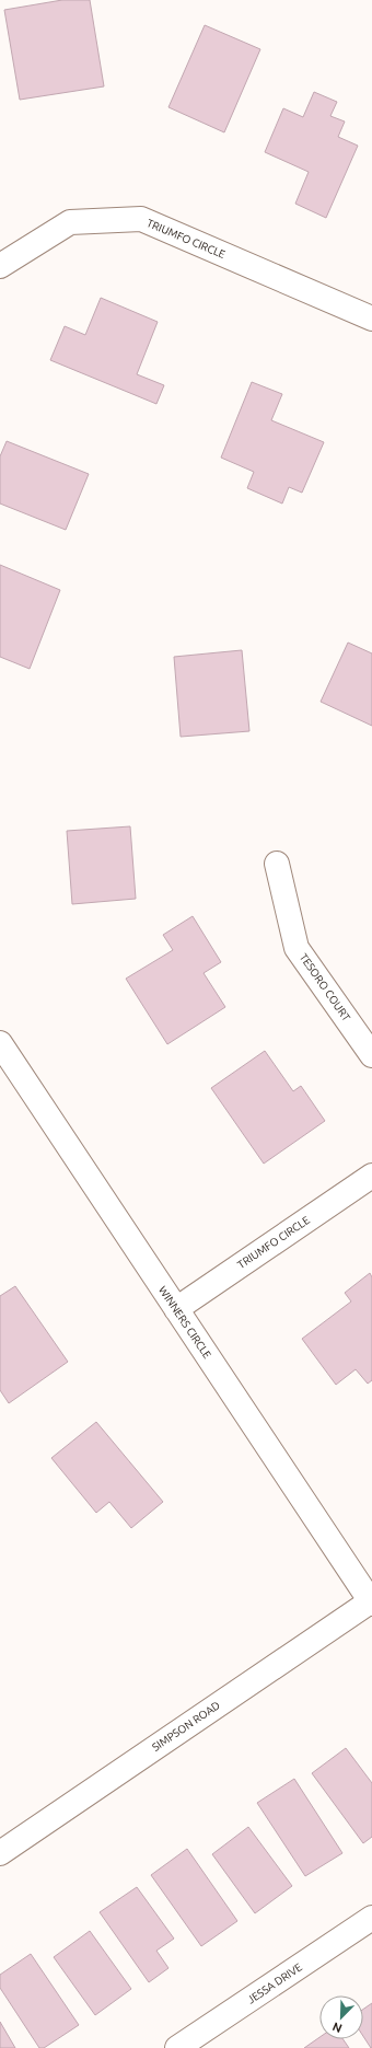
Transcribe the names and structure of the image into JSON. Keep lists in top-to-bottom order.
{
  "streets": {
    "street": [
      "TRIUMFO CIRCLE",
      "TESORO COURT",
      "WINNERS CIRCLE",
      "SIMPSON ROAD",
      "JESSA DRIVE"
    ]
  },
  "crossings": [
    ["TRIUMFO CIRCLE", "WINNERS CIRCLE"],
    ["WINNERS CIRCLE", "SIMPSON ROAD"]
  ],
  "north": "bottom left"
}
